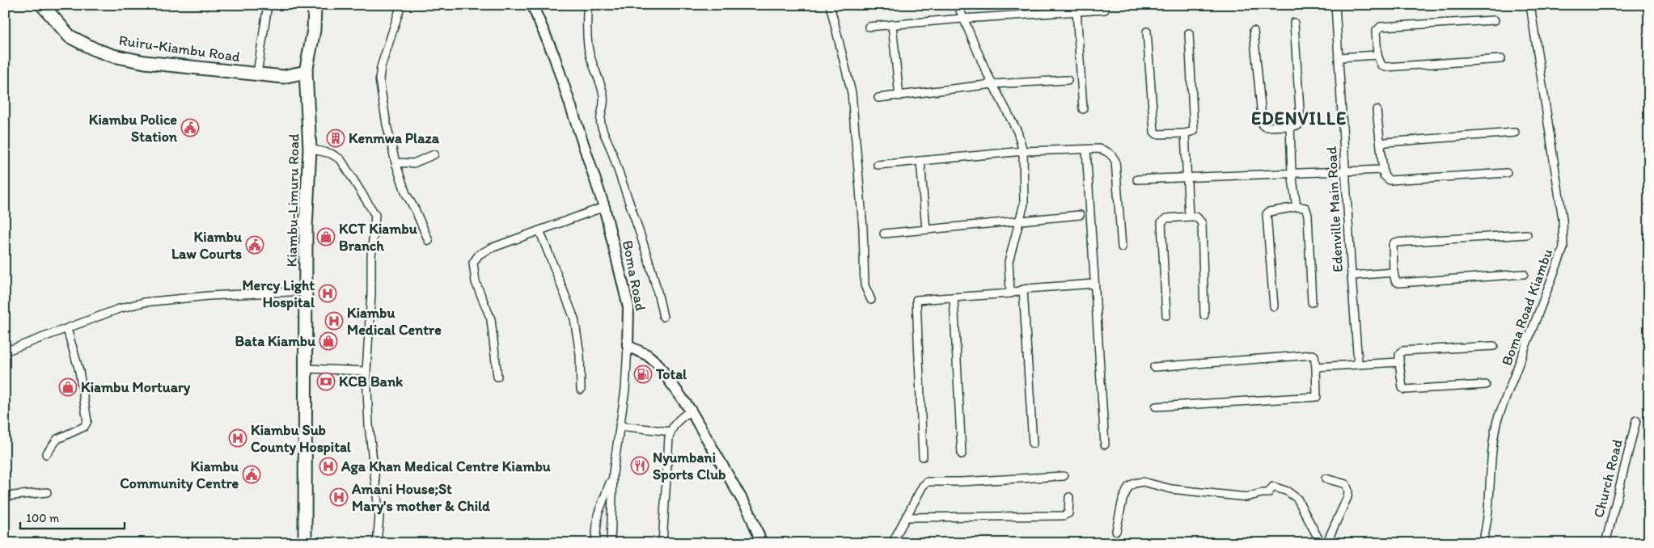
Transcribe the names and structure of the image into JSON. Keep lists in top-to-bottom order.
{
  "streets": {
    "main road": ["Ruiru-Kiambu Road", "Kiambu-Limuru Road", "Boma Road"],
    "street": ["Edenville Main Road", "Boma Road Kiambu", "Church Road"]
  },
  "crossings": [
    ["Ruiru-Kiambu Road", "Kiambu-Limuru Road"]
  ],
  "districts": ["EDENVILLE"],
  "places": {
    "public building": ["Kiambu Police Station", "Kiambu Law Courts", "Kiambu Community Centre"],
    "building": ["Kenmwa Plaza"],
    "shop": ["KCT Kiambu Branch", "Bata Kiambu", "Kiambu Mortuary"],
    "hospital": [
      "Mercy Light Hospital",
      "Kiambu Medical Centre",
      "Kiambu Sub County Hospital",
      "Aga Khan Medical Centre Kiambu",
      "Amani House;St Mary's mother & Child"
    ],
    "fuel station": ["Total"],
    "bank": ["KCB Bank"],
    "restaurant": ["Nyumbani Sports Club"]
  },
  "scale_bar": "100 m"
}
